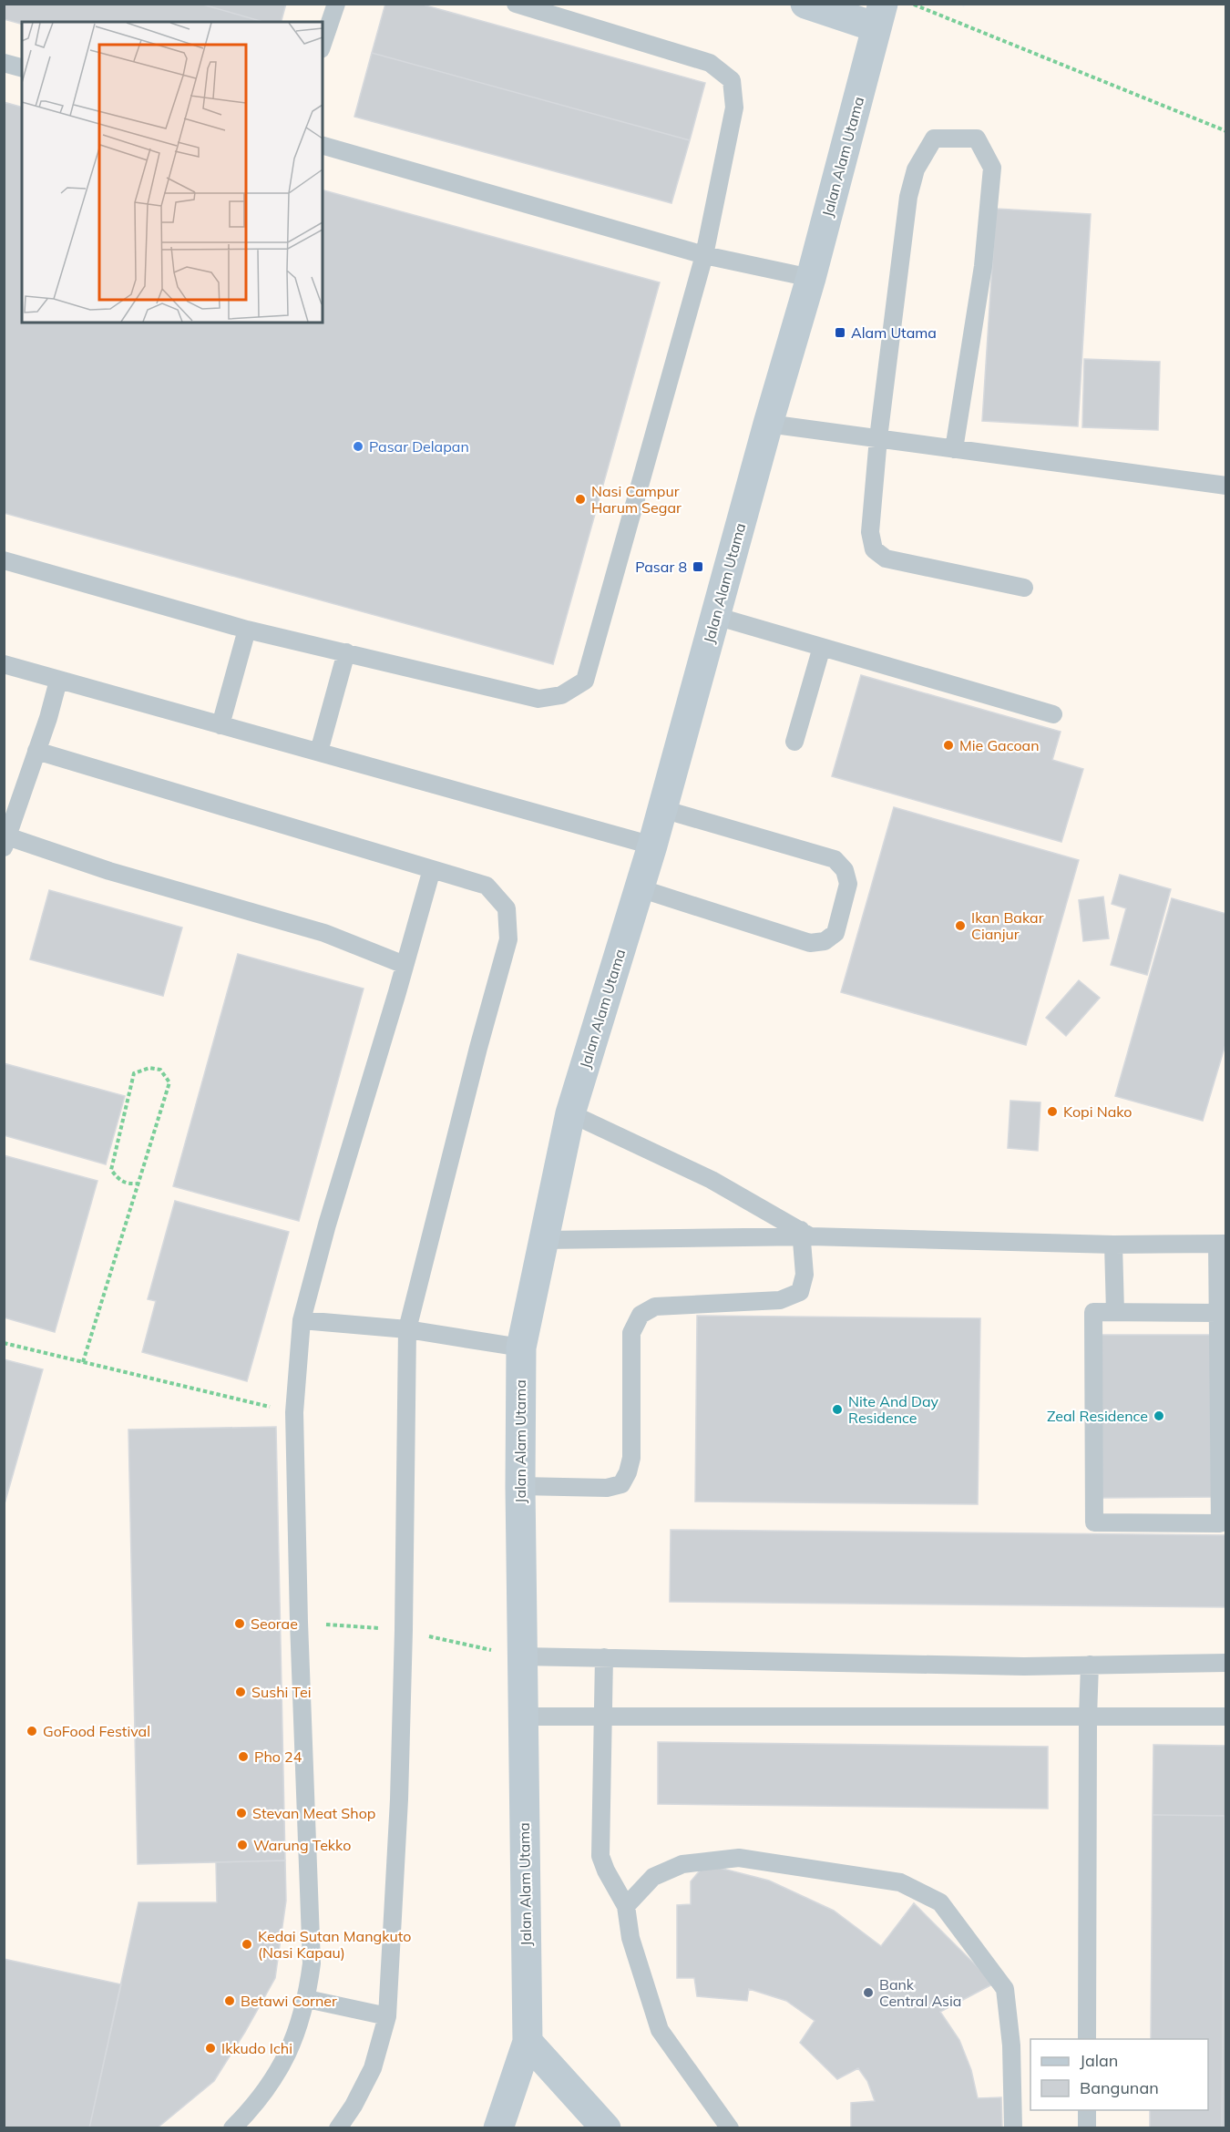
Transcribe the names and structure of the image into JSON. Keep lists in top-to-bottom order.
{
  "streets": {
    "main road": ["Jalan Alam Utama"]
  },
  "places": {
    "transit": ["Alam Utama", "Pasar 8"],
    "other": [
      "Pasar Delapan",
      "Nasi Campur Harum Segar",
      "Mie Gacoan",
      "Ikan Bakar Cianjur",
      "Kopi Nako",
      "Nite And Day Residence",
      "Zeal Residence",
      "Seorae",
      "Sushi Tei",
      "GoFood Festival",
      "Pho 24",
      "Stevan Meat Shop",
      "Warung Tekko",
      "Kedai Sutan Mangkuto (Nasi Kapau)",
      "Bank Central Asia",
      "Betawi Corner",
      "Ikkudo Ichi"
    ]
  },
  "legend": ["Jalan", "Bangunan"]
}
